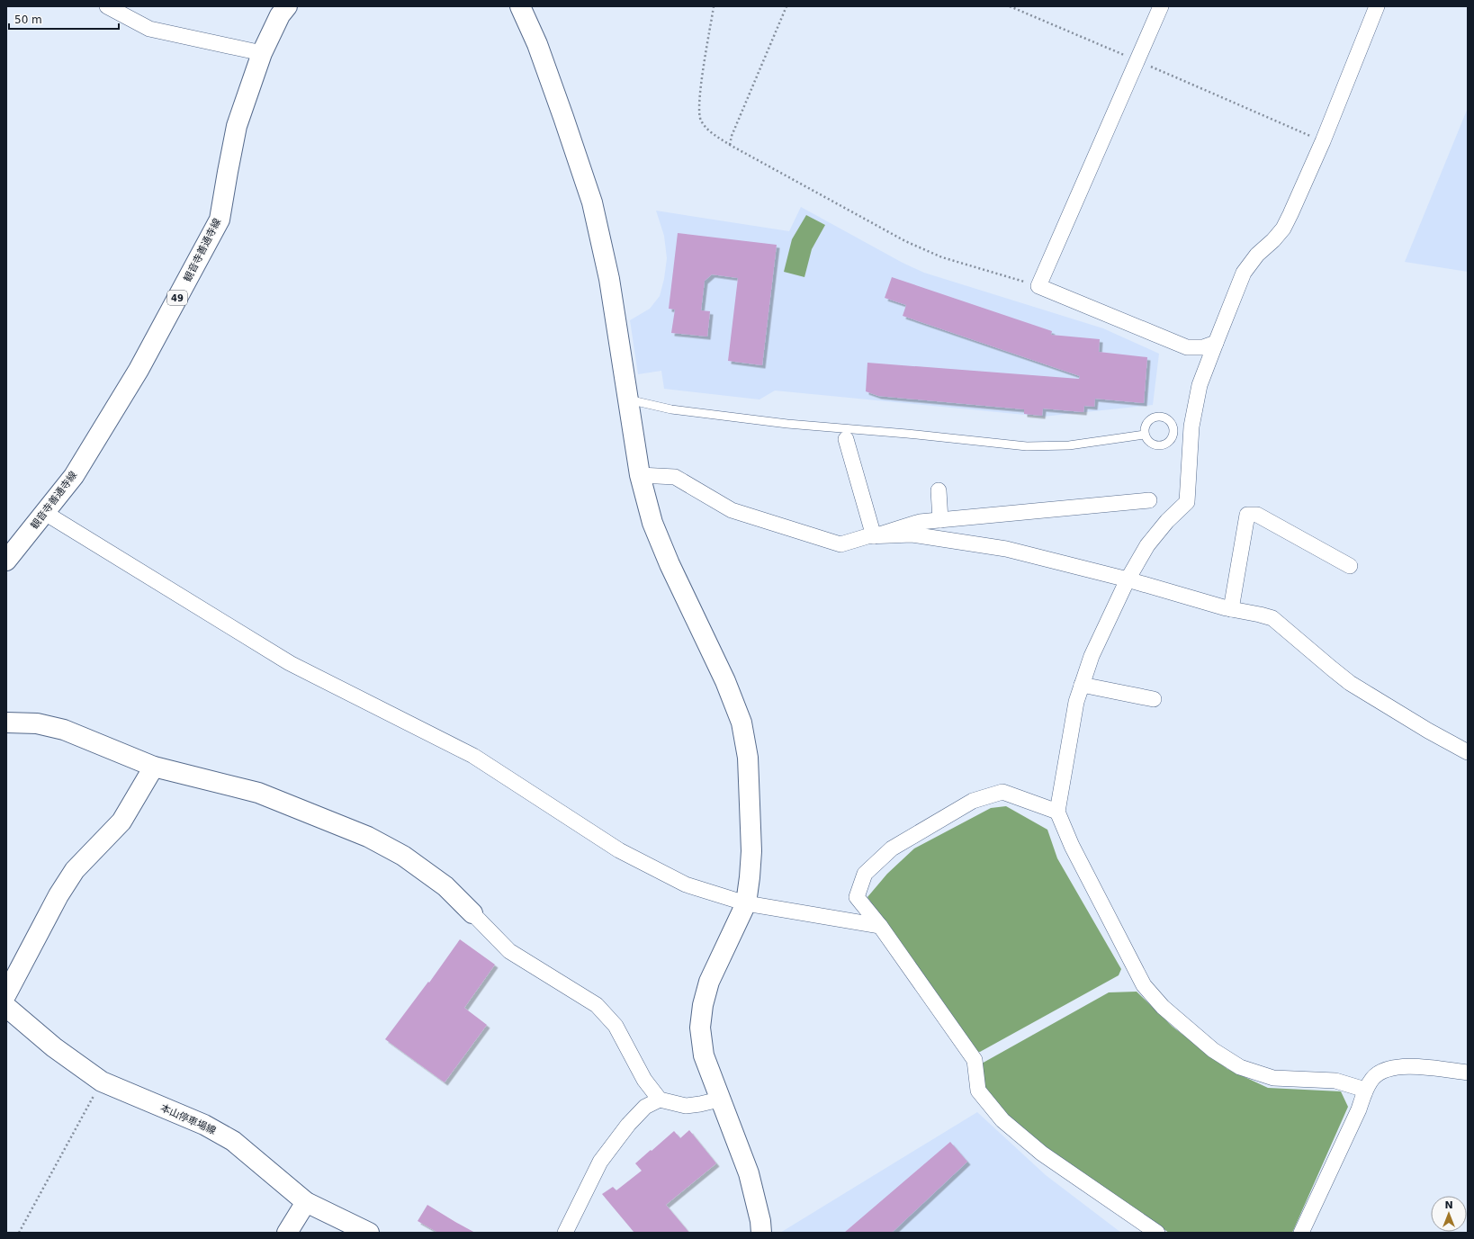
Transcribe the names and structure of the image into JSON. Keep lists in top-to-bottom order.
{
  "streets": {
    "street": ["観音寺善通寺線", "49", "本山停車場線"]
  },
  "scale_bar": "50 m",
  "north": "top"
}
